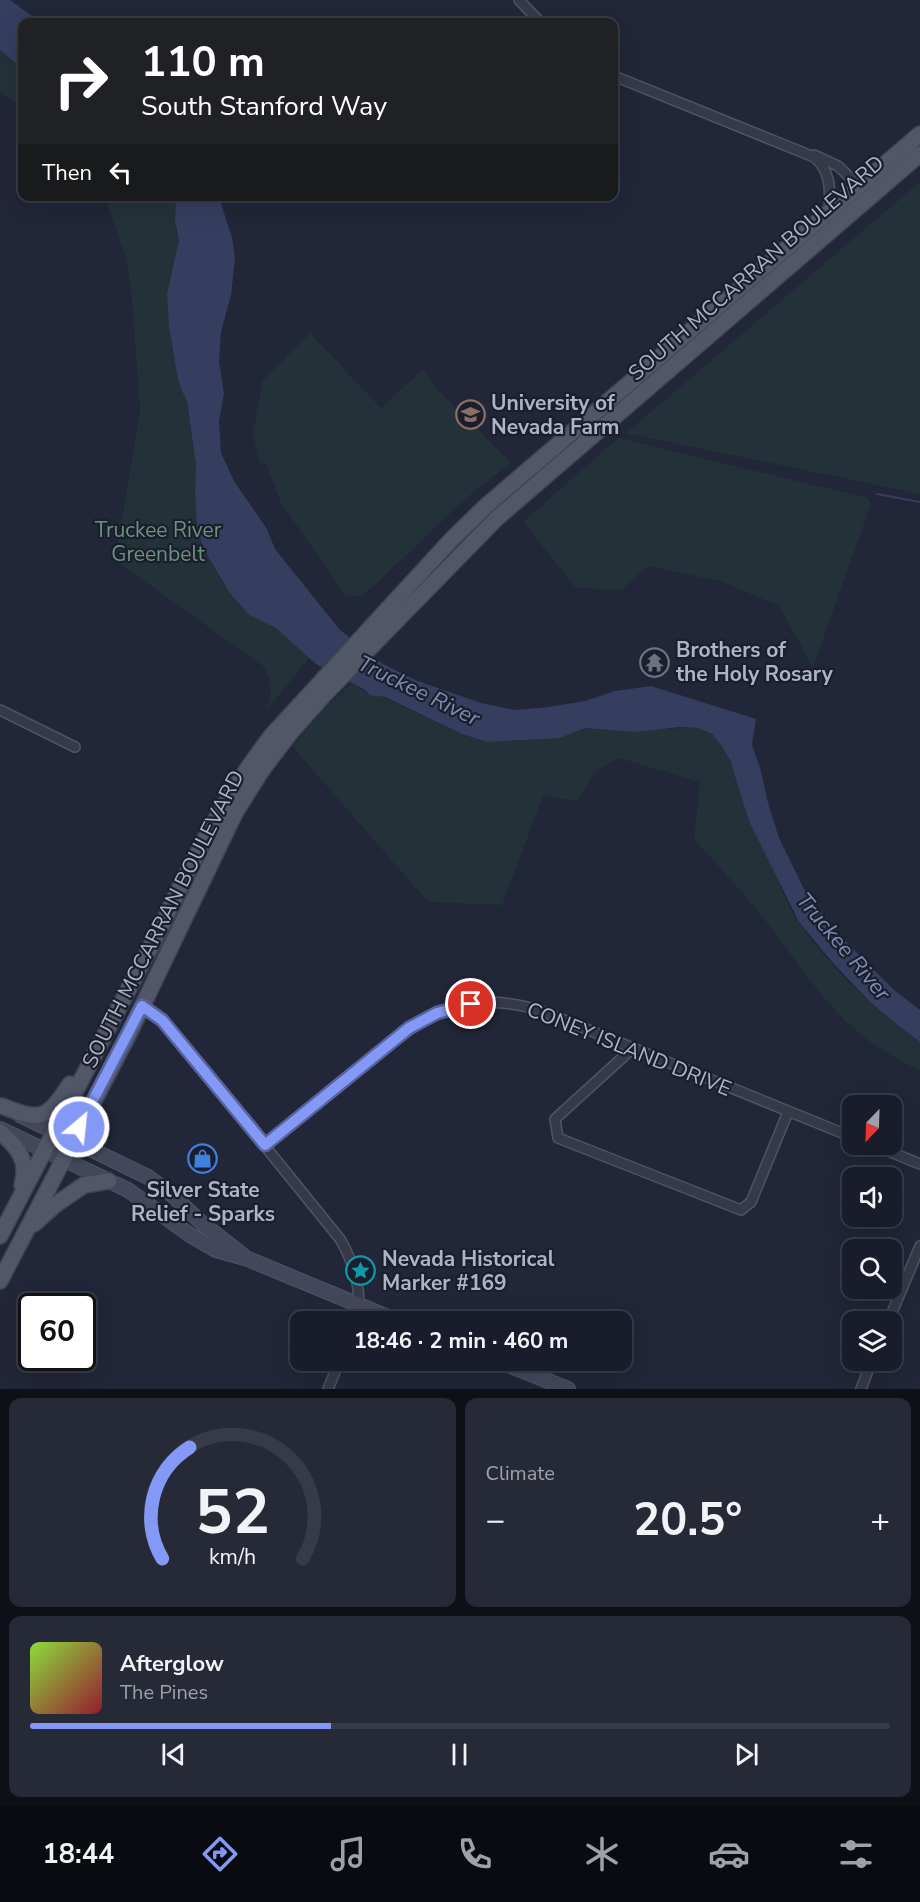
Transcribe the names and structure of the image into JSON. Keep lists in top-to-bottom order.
{
  "streets": {
    "main road": ["SOUTH MCCARRAN BOULEVARD"],
    "street": ["CONEY ISLAND DRIVE"]
  },
  "water": ["Truckee River"],
  "parks": ["Truckee River Greenbelt"],
  "places": {
    "school or university": ["University of Nevada Farm"],
    "temple": ["Brothers of the Holy Rosary"],
    "shop": ["Silver State Relief - Sparks"],
    "place": ["Nevada Historical Marker #169"]
  },
  "north": "bottom left",
  "page": {
    "turn": ["110 m", "South Stanford Way"],
    "then": "Then",
    "limit": "60",
    "trip": "18:46 · 2 min · 460 m",
    "tile": "Climate",
    "heat": ["−", "20.5°", "+"],
    "song": ["Afterglow", "The Pines"],
    "tabs": "18:44",
    "gauge": ["52", "km/h"]
  }
}
